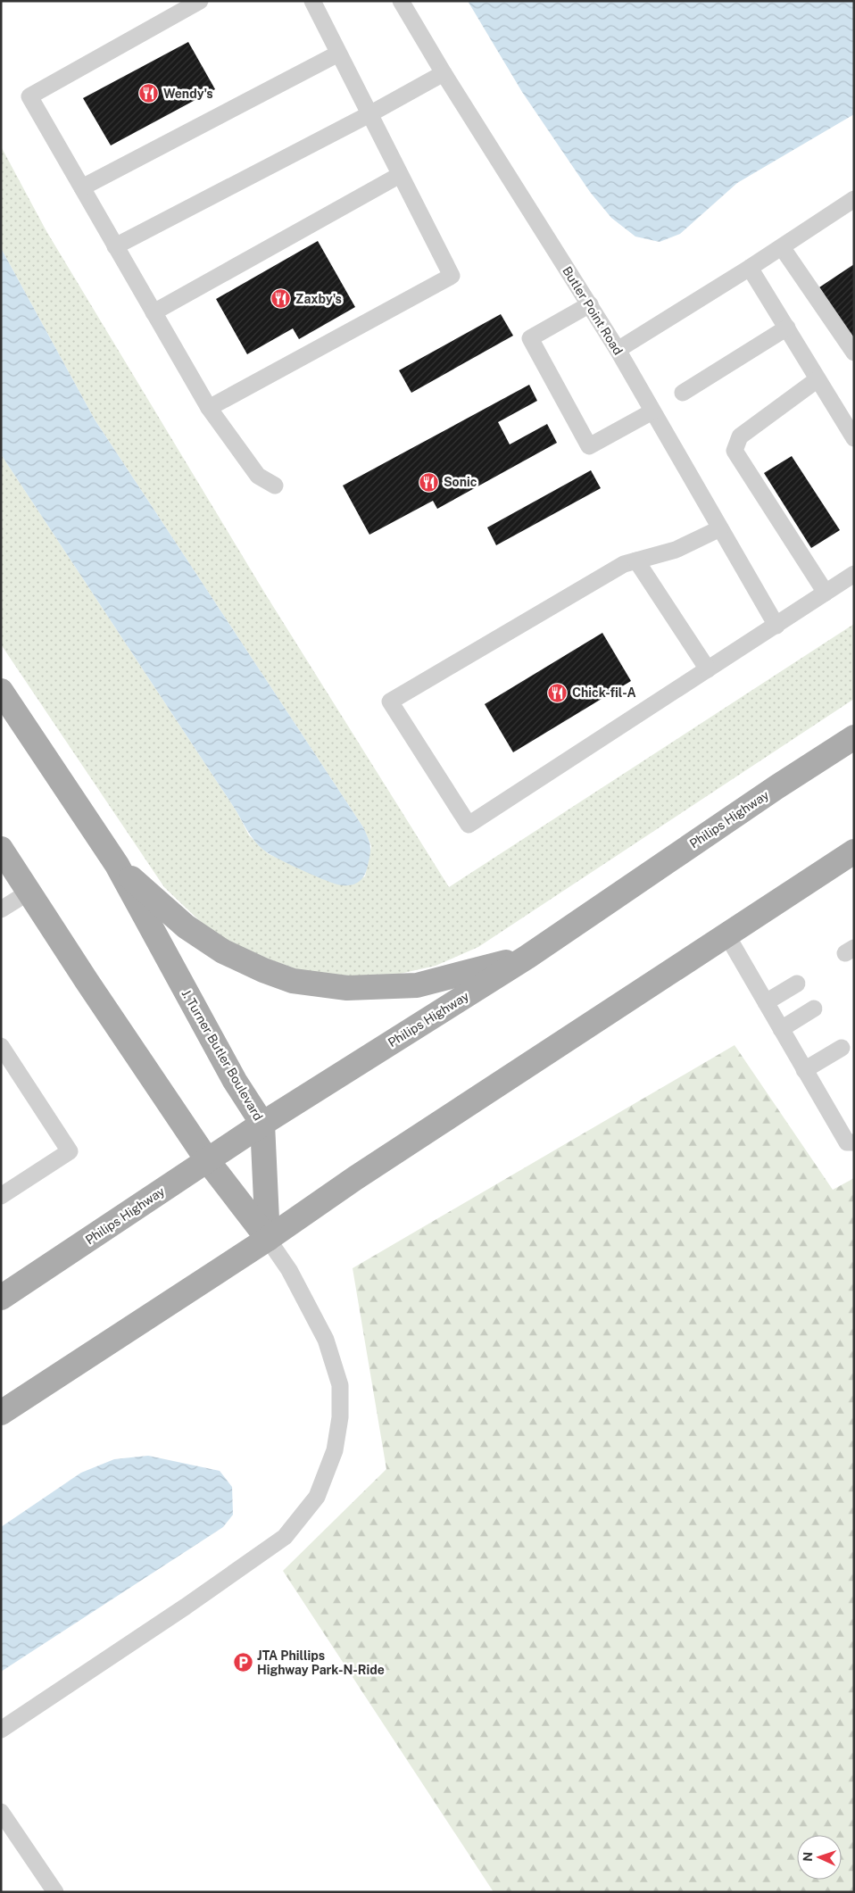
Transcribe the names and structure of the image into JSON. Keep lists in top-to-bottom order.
{
  "streets": {
    "main road": ["Philips Highway", "J. Turner Butler Boulevard"],
    "lane": ["Butler Point Road"]
  },
  "crossings": [
    ["Philips Highway", "J. Turner Butler Boulevard"]
  ],
  "places": {
    "restaurant": [
      "Wendy's",
      "Zaxby's",
      "Sonic",
      "Chick-fil-A"
    ],
    "parking": ["JTA Phillips Highway Park-N-Ride"]
  },
  "north": "left"
}
